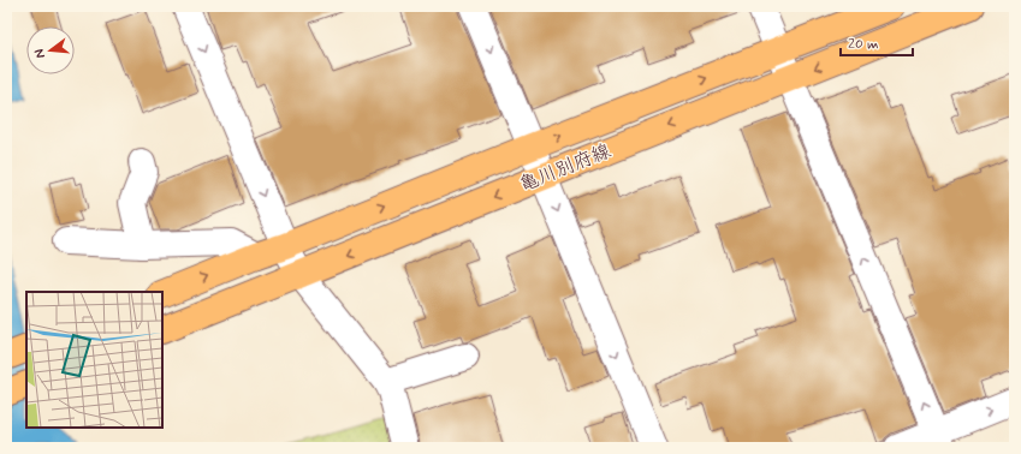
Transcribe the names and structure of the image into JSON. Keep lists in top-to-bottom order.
{
  "streets": {
    "main road": ["亀川別府線"]
  },
  "scale_bar": "20 m",
  "north": "left"
}
